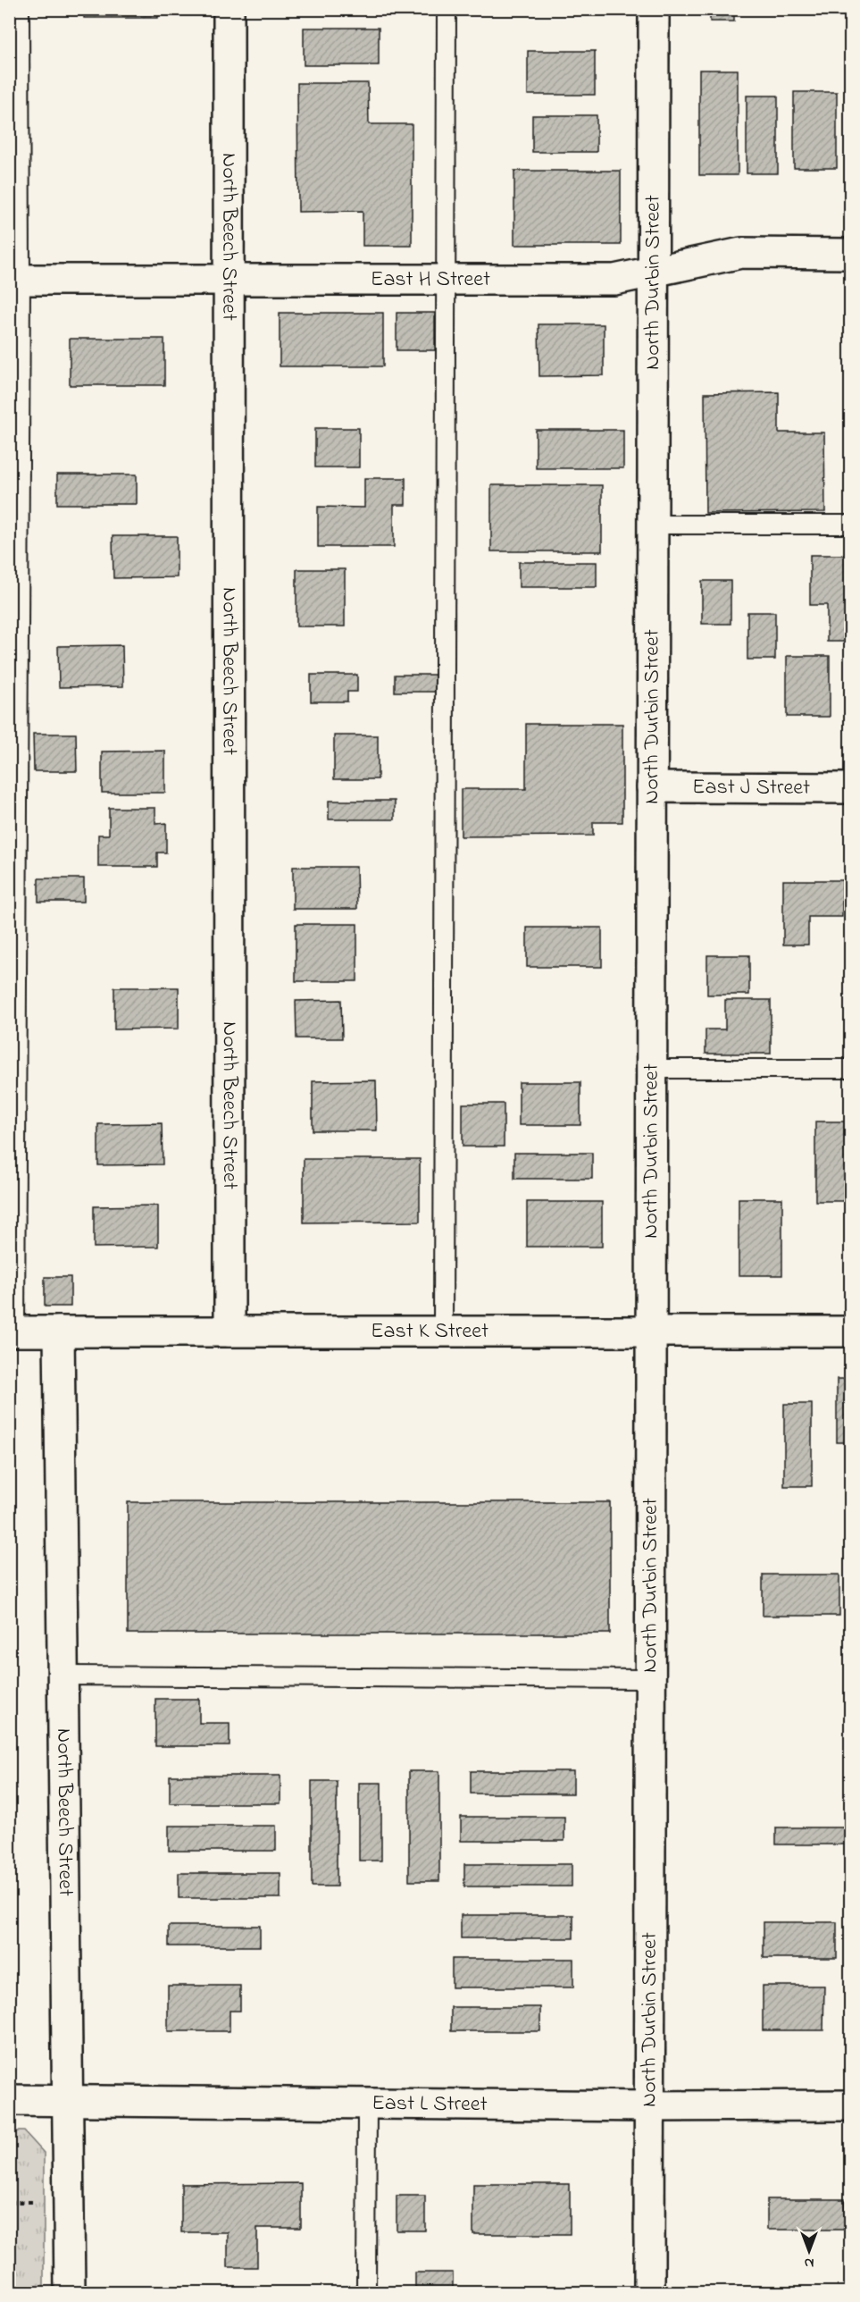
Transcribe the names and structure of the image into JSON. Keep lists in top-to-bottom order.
{
  "streets": {
    "street": [
      "North Beech Street",
      "East H Street",
      "North Durbin Street",
      "East J Street",
      "East K Street",
      "East L Street"
    ]
  },
  "crossings": [
    ["North Beech Street", "East H Street"],
    ["North Beech Street", "East K Street"],
    ["North Beech Street", "East L Street"],
    ["East H Street", "North Durbin Street"],
    ["North Durbin Street", "East J Street"],
    ["North Durbin Street", "East K Street"],
    ["North Durbin Street", "East L Street"]
  ],
  "north": "bottom"
}
